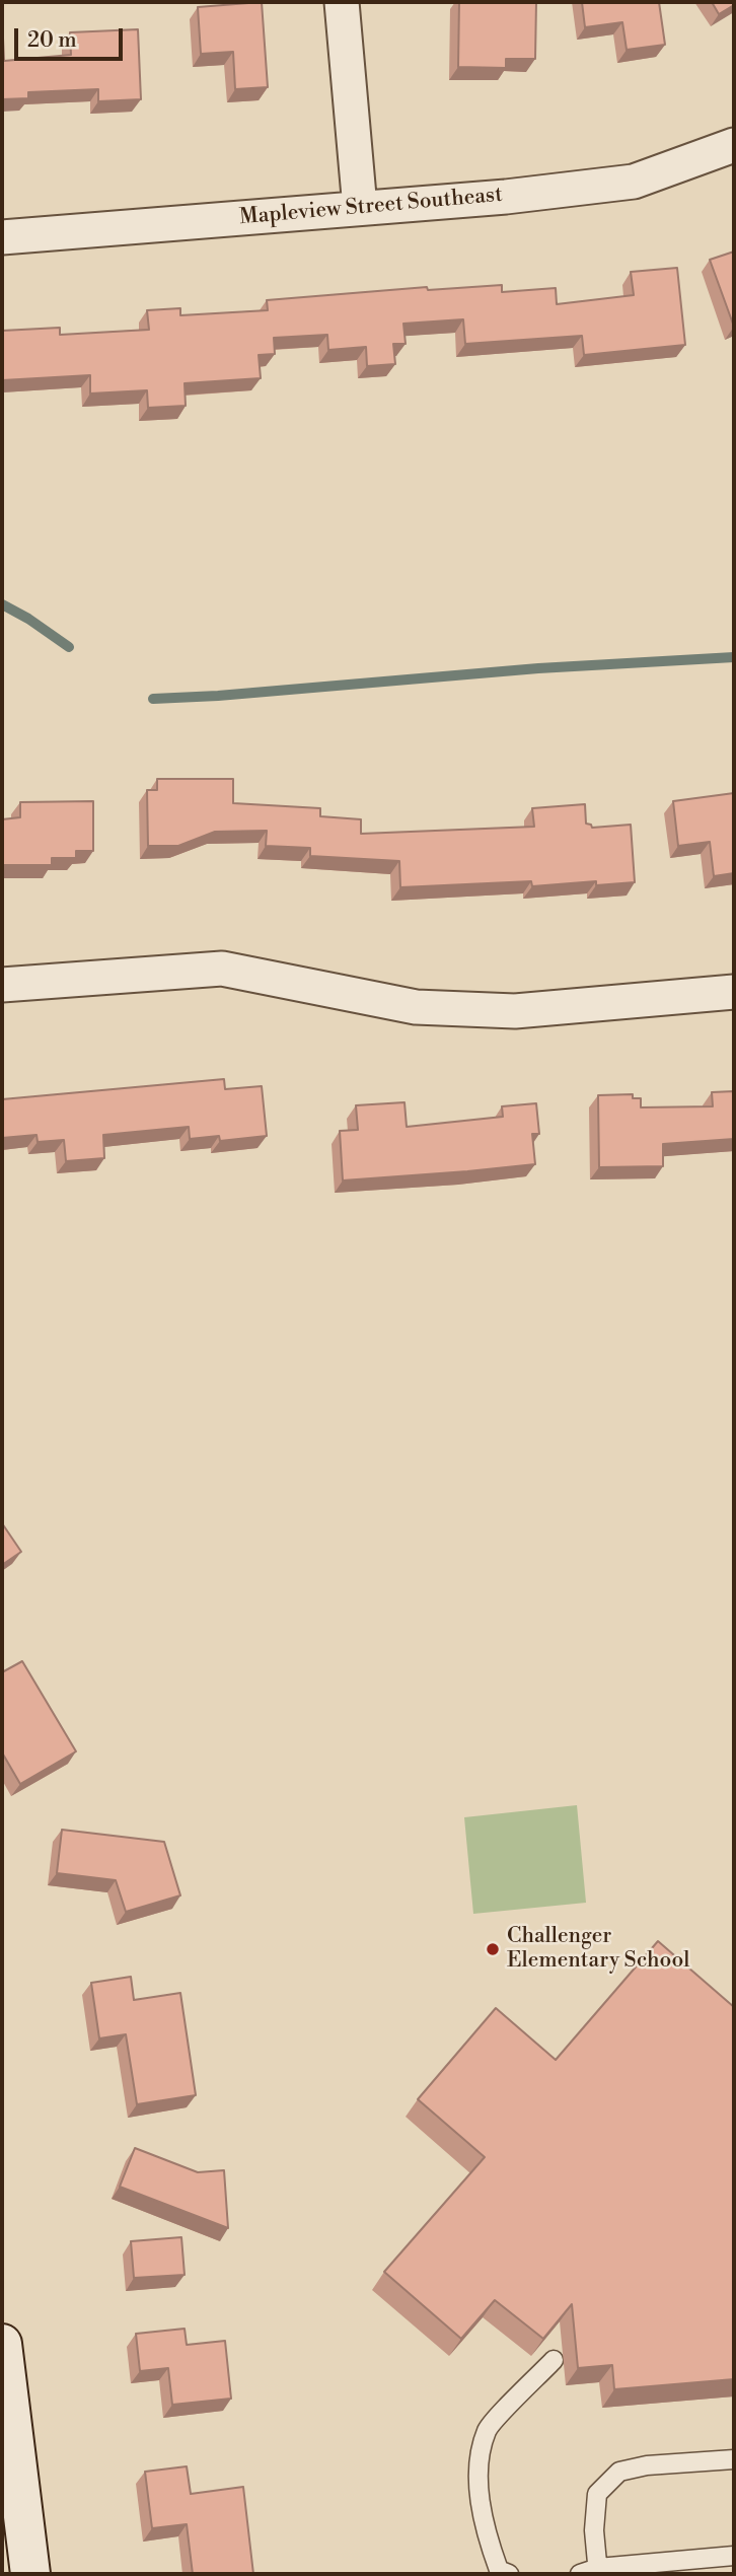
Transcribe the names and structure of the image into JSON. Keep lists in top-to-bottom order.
{
  "streets": {
    "street": ["Mapleview Street Southeast"]
  },
  "places": ["Challenger Elementary School"],
  "scale_bar": "20 m"
}
